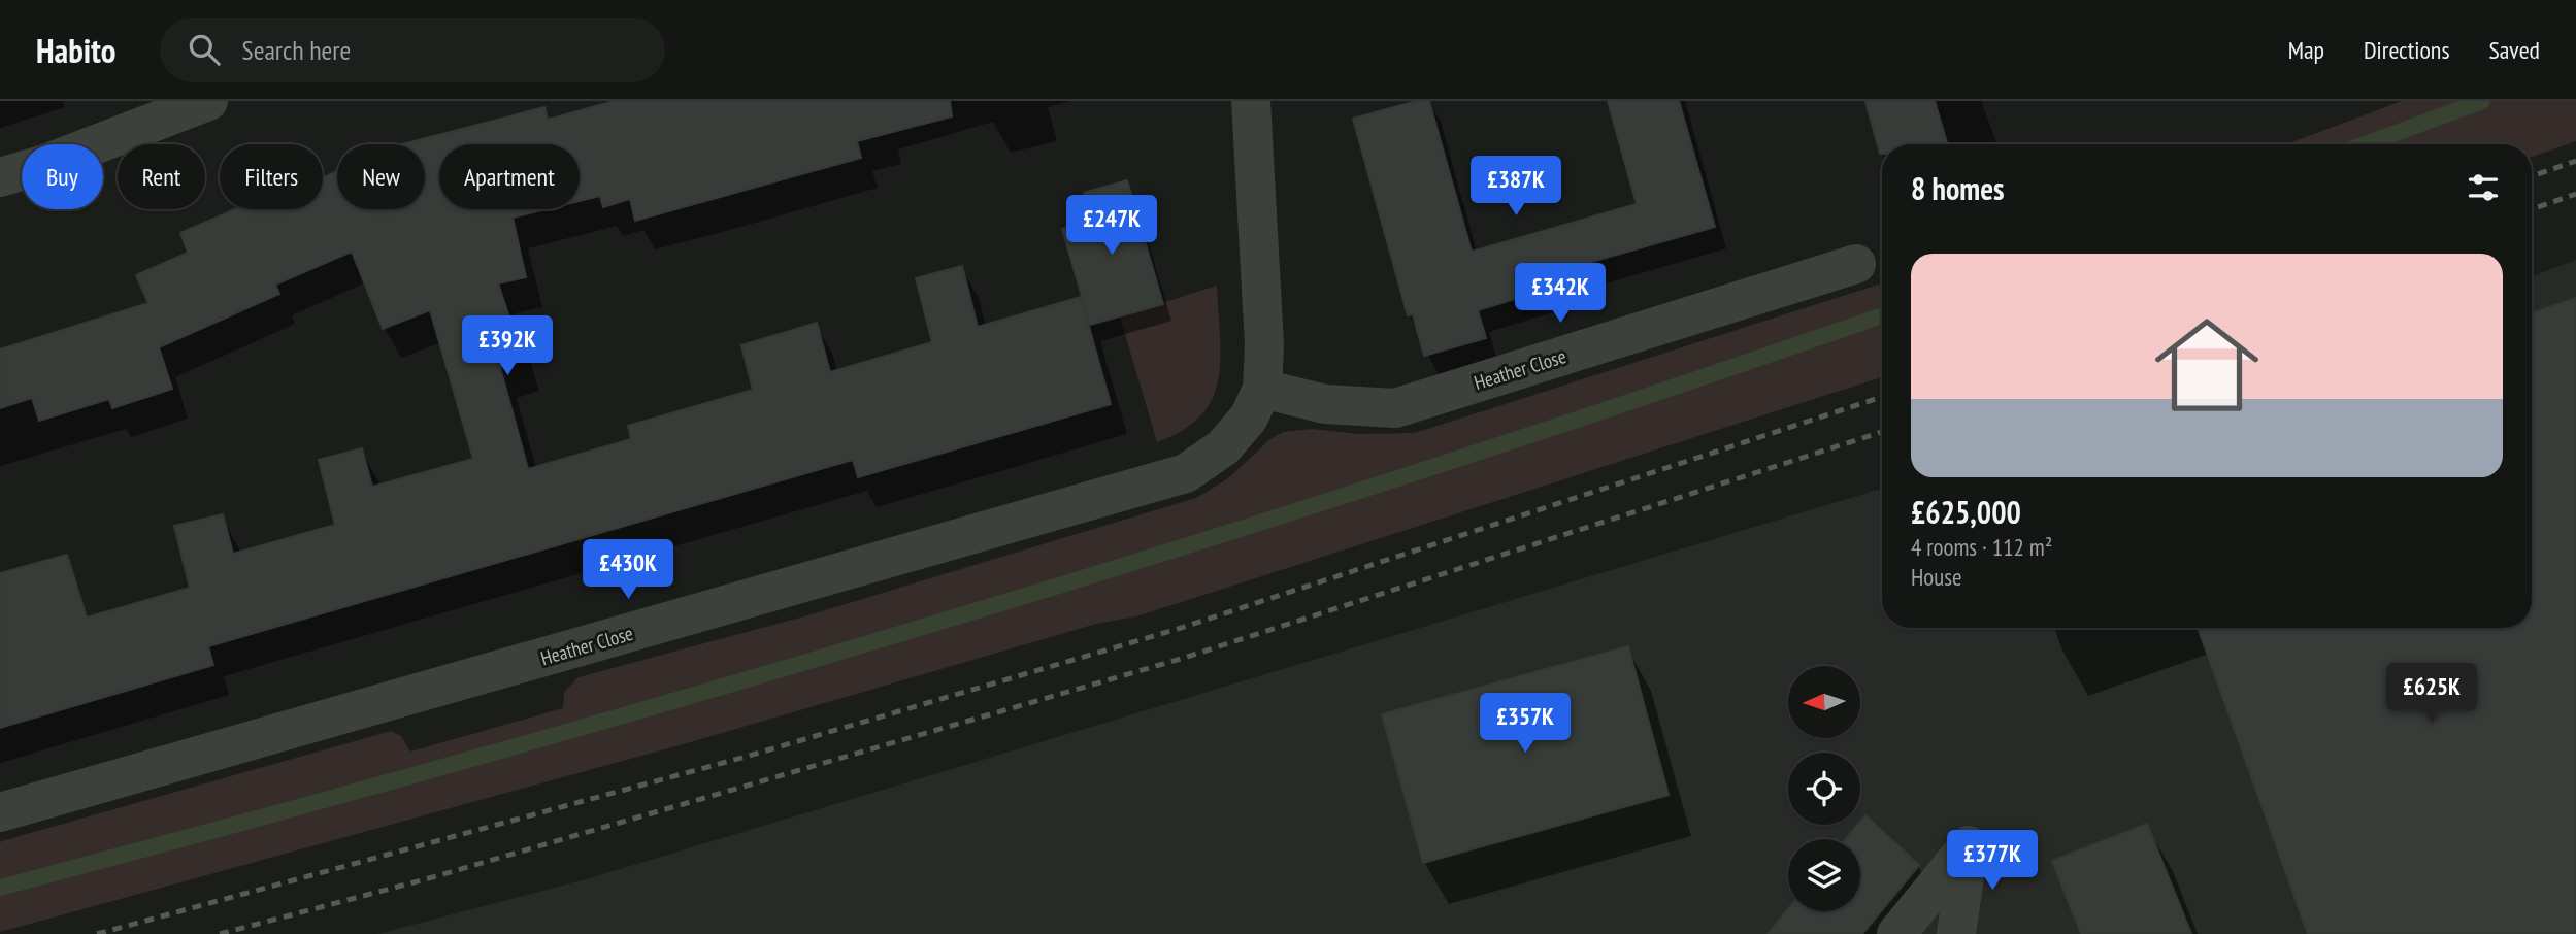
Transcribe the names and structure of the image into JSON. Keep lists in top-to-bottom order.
{
  "streets": {
    "street": ["Heather Close"]
  },
  "north": "left",
  "page": {
    "header": "Habito",
    "search": "Search here",
    "nav": ["Map", "Directions", "Saved"],
    "chip": [
      "Buy",
      "Rent",
      "Filters",
      "New",
      "Apartment"
    ],
    "heading": "8 homes",
    "price": [
      "£387K",
      "£247K",
      "£342K",
      "£392K",
      "£430K",
      "£625K",
      "£357K",
      "£377K"
    ],
    "list": [
      {
        "name": "£625,000",
        "note": "4 rooms · 112 m² · House"
      }
    ]
  }
}
